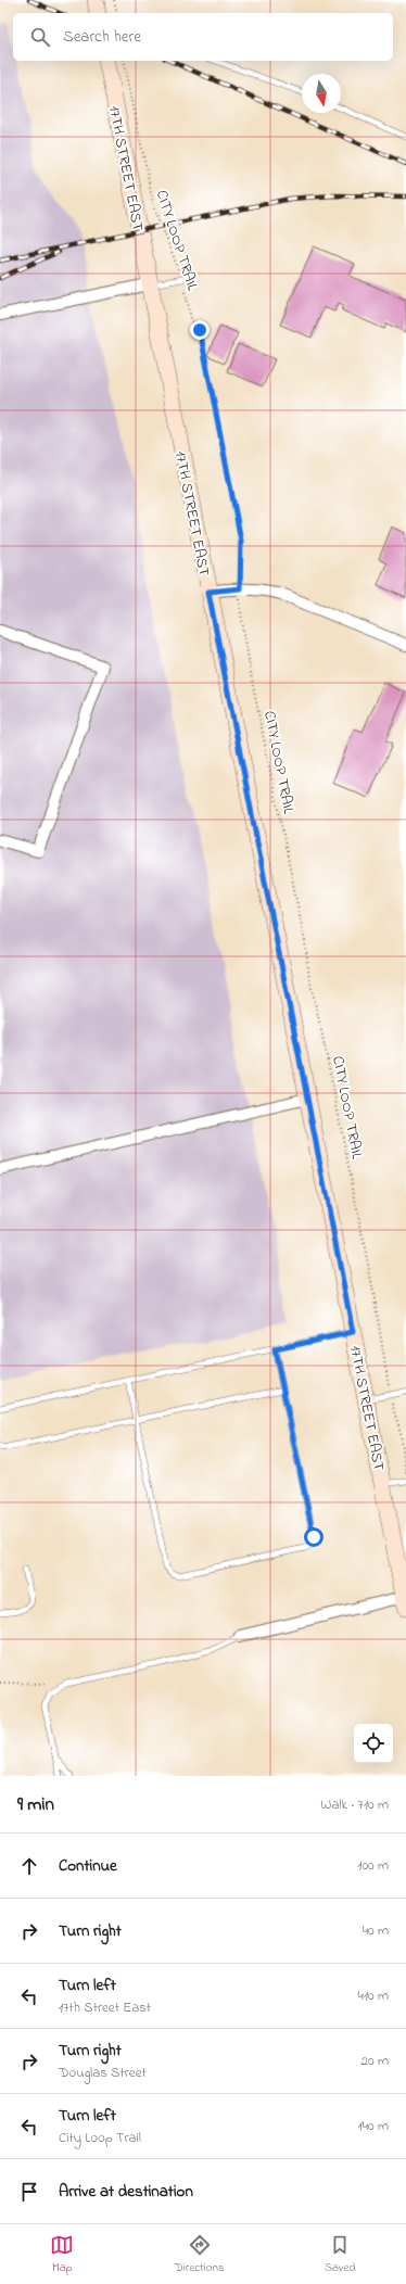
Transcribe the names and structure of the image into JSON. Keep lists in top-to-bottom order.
{
  "streets": {
    "main road": ["17TH STREET EAST"],
    "path": ["CITY LOOP TRAIL"]
  },
  "north": "bottom",
  "page": {
    "search": "Search here",
    "heading": ["9 min", "Walk · 710 m"],
    "list": [
      ["Continue", "100 m"],
      ["Turn right", "40 m"],
      ["Turn left", "17th Street East", "410 m"],
      ["Turn right", "Douglas Street", "20 m"],
      ["Turn left", "City Loop Trail", "140 m"],
      "Arrive at destination"
    ],
    "nav": ["Map", "Directions", "Saved"]
  }
}
